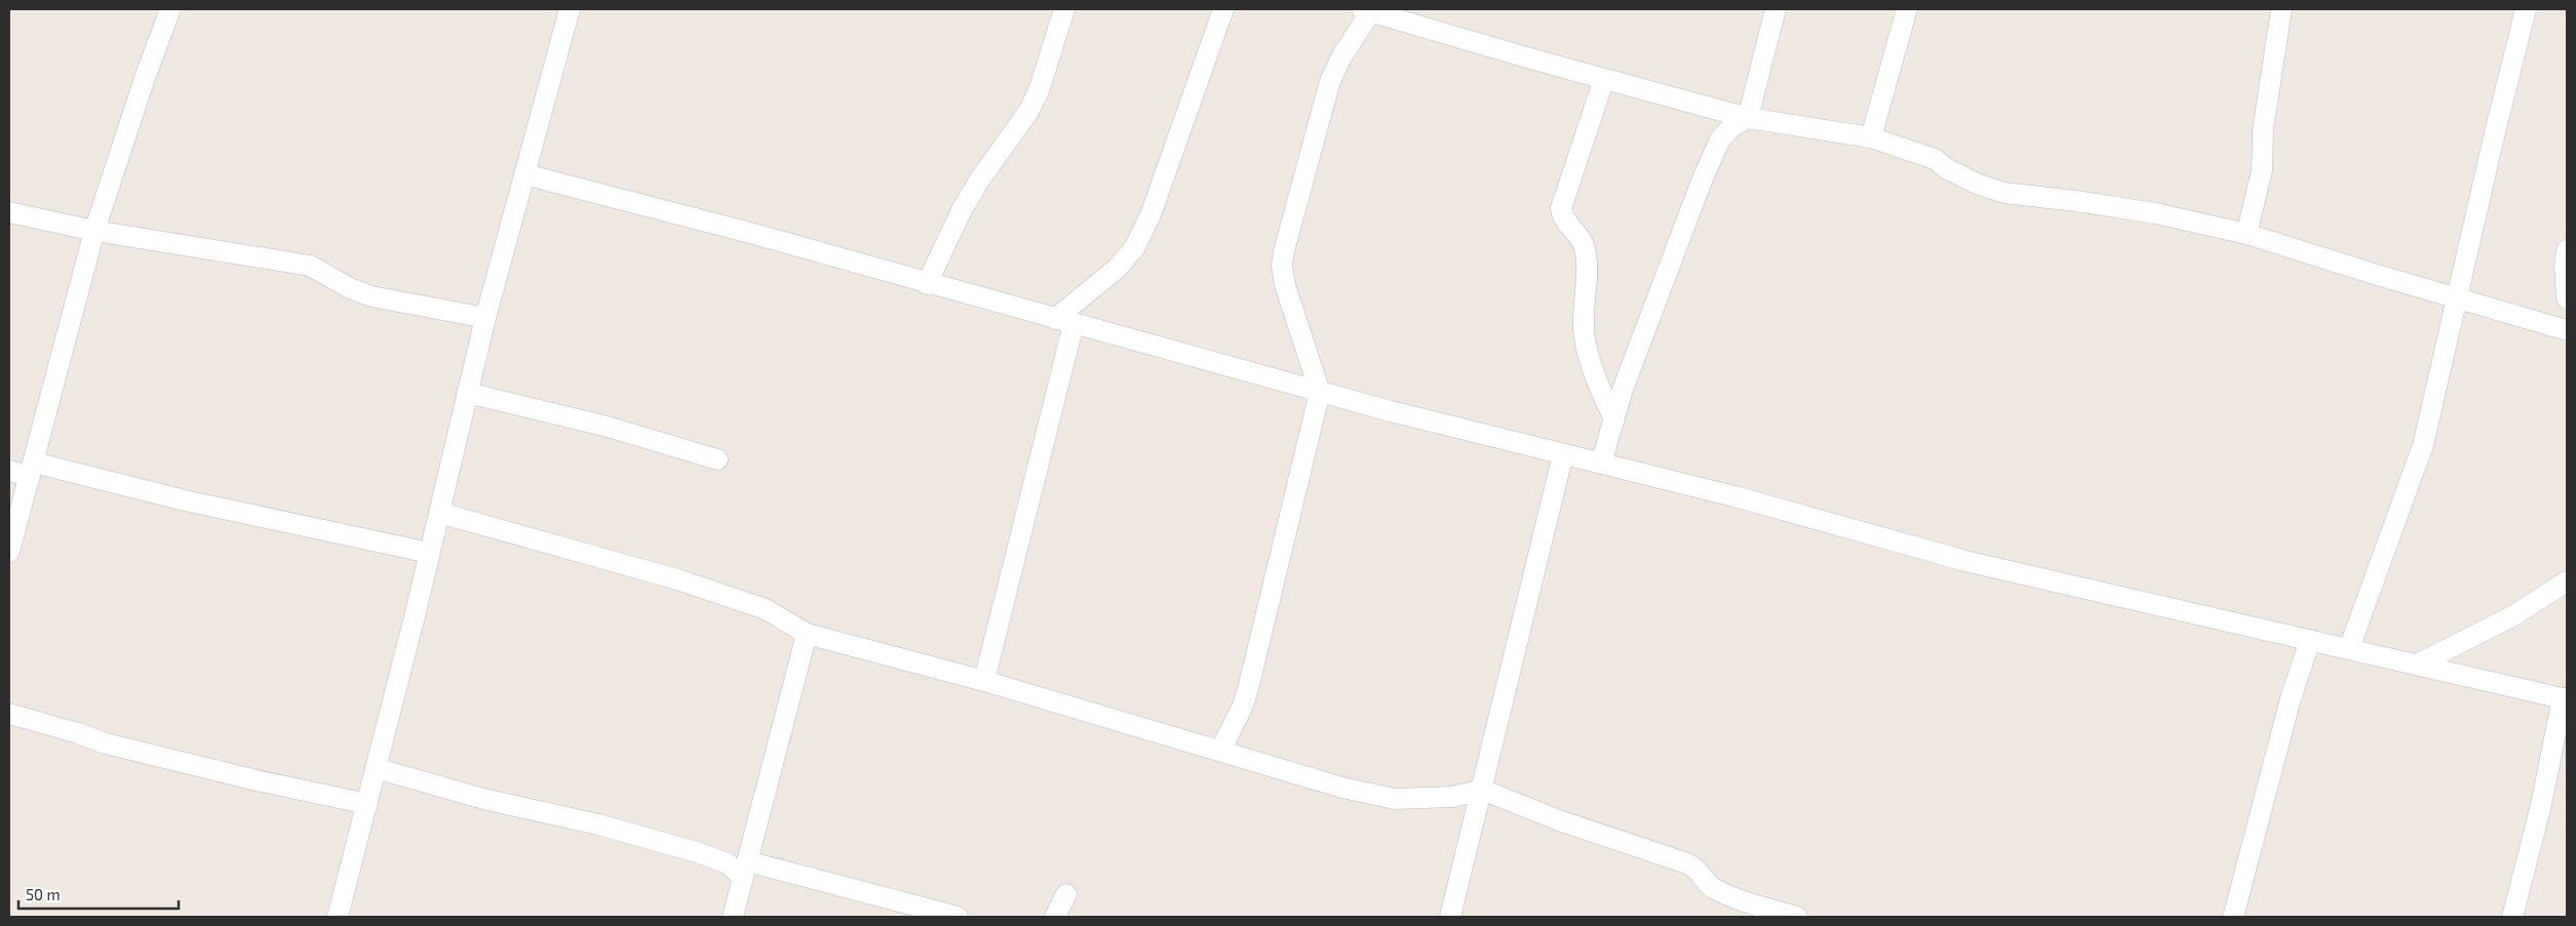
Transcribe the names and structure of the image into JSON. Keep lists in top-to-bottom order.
{
  "scale_bar": "50 m"
}
